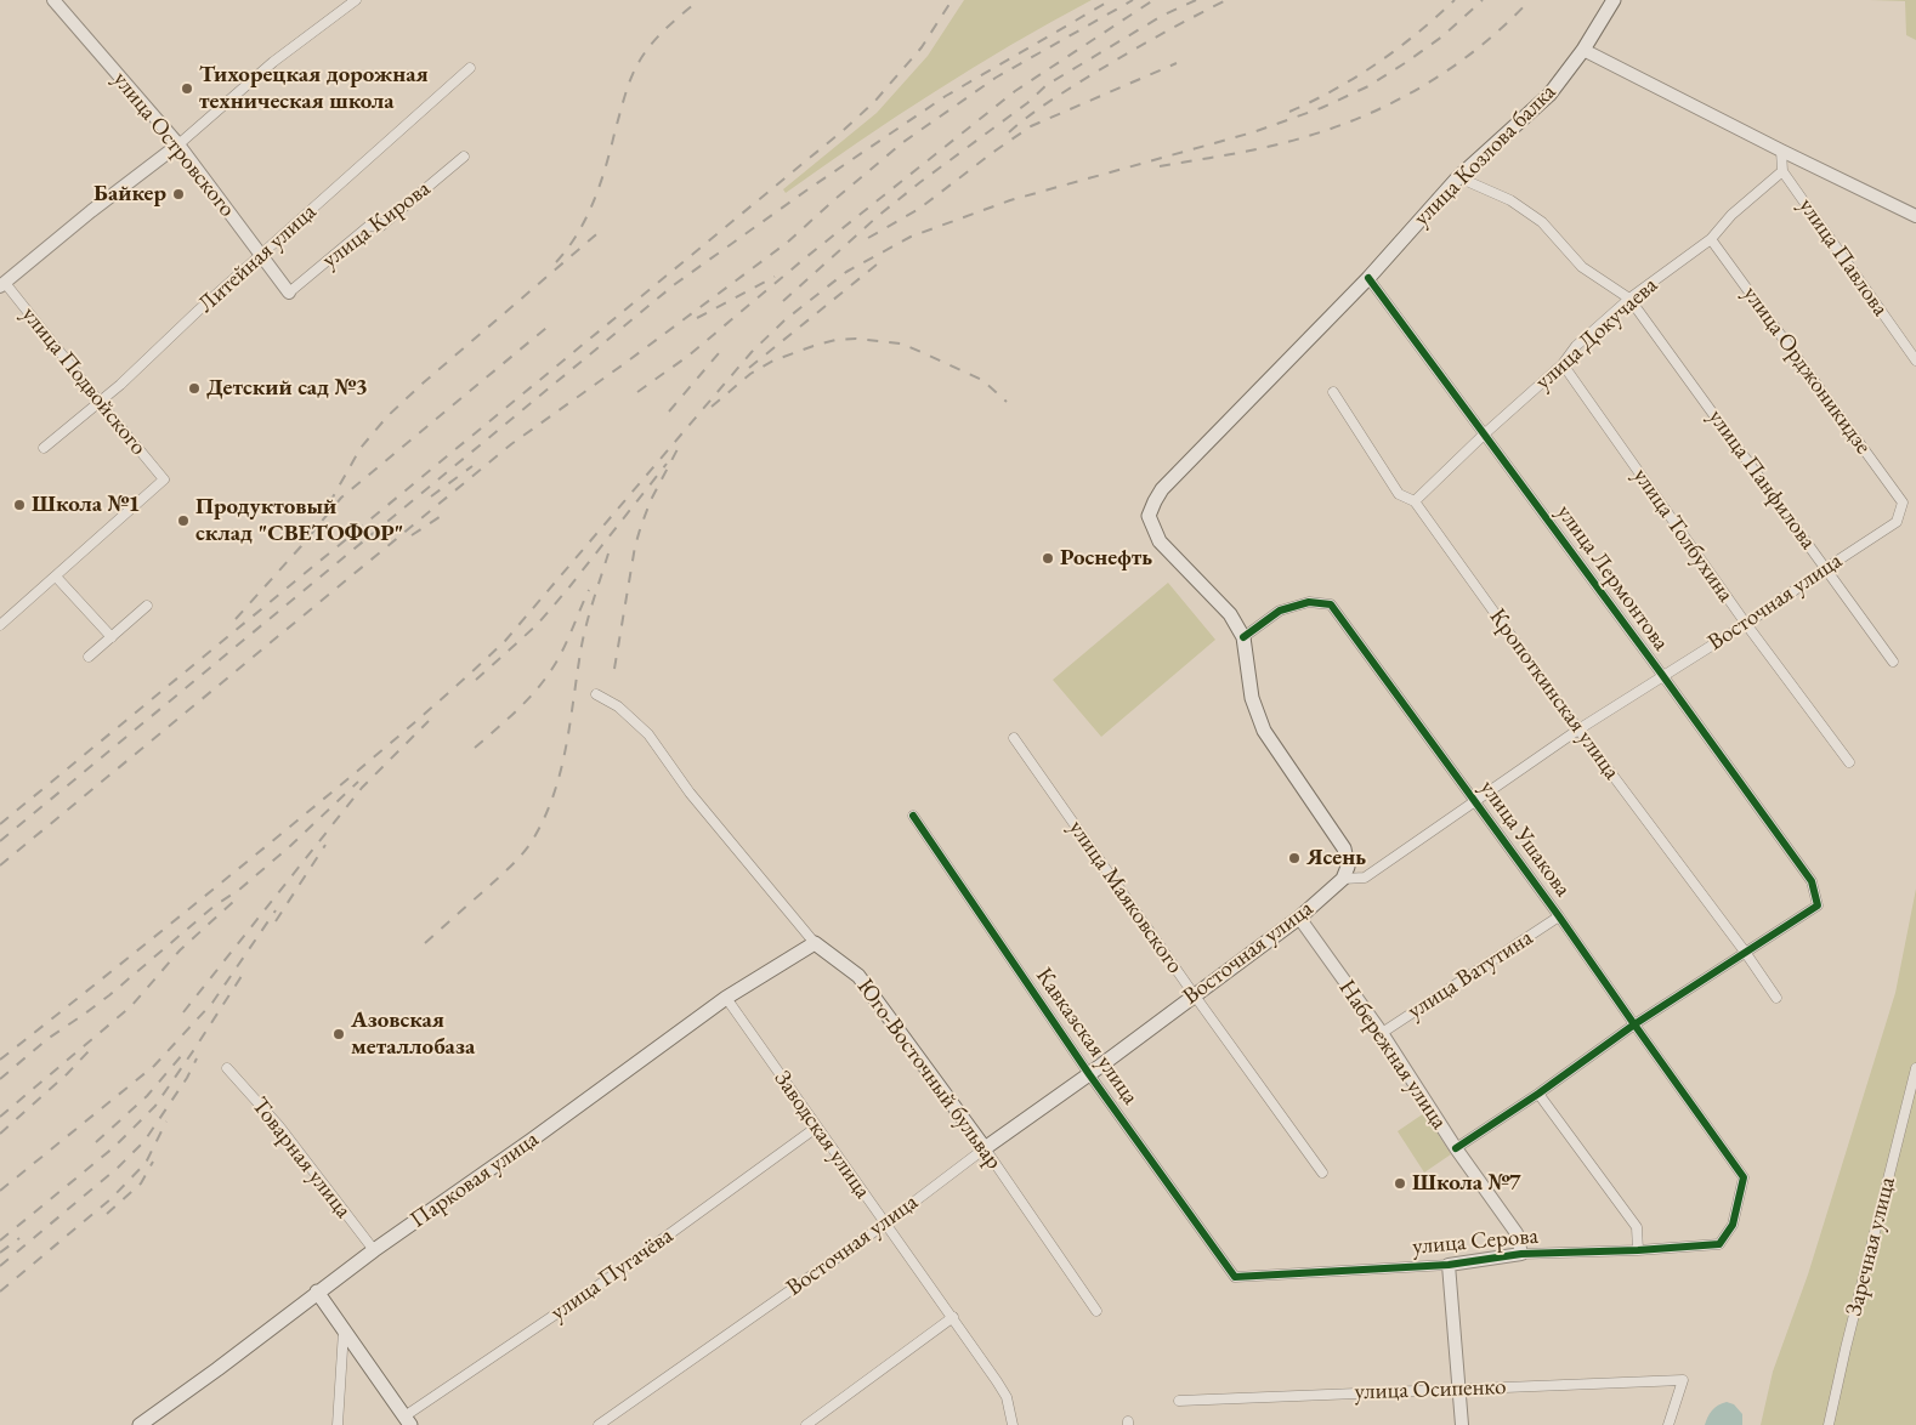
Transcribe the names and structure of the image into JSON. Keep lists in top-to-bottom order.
{
  "streets": {
    "main road": [
      "улица Козлова балка",
      "Восточная улица",
      "Юго-Восточный бульвар",
      "Парковая улица"
    ],
    "street": [
      "улица Островского",
      "улица Кирова",
      "улица Павлова",
      "Литейная улица",
      "улица Докучаева",
      "улица Орджоникидзе",
      "улица Подвойского",
      "улица Панфилова",
      "улица Толбухина",
      "улица Лермонтова",
      "Кропоткинская улица",
      "улица Ушакова",
      "улица Маяковского",
      "улица Ватутина",
      "Кавказская улица",
      "Набережная улица",
      "Заводская улица",
      "Товарная улица",
      "улица Серова",
      "Заречная улица",
      "улица Пугачёва",
      "улица Осипенко"
    ]
  },
  "crossings": [
    ["улица Островского", "улица Кирова"],
    ["улица Островского", "Литейная улица"],
    ["улица Козлова балка", "улица Лермонтова"],
    ["улица Козлова балка", "улица Ушакова"],
    ["улица Павлова", "улица Докучаева"],
    ["Литейная улица", "улица Подвойского"],
    ["улица Докучаева", "улица Орджоникидзе"],
    ["улица Докучаева", "улица Панфилова"],
    ["улица Докучаева", "улица Толбухина"],
    ["улица Докучаева", "улица Лермонтова"],
    ["улица Докучаева", "Кропоткинская улица"],
    ["улица Орджоникидзе", "Восточная улица"],
    ["улица Панфилова", "Восточная улица"],
    ["улица Толбухина", "Восточная улица"],
    ["улица Лермонтова", "Восточная улица"],
    ["улица Лермонтова", "Кропоткинская улица"],
    ["Восточная улица", "Кропоткинская улица"],
    ["Восточная улица", "улица Ушакова"],
    ["Восточная улица", "улица Маяковского"],
    ["Восточная улица", "Кавказская улица"],
    ["Восточная улица", "Набережная улица"],
    ["Восточная улица", "Юго-Восточный бульвар"],
    ["Восточная улица", "Заводская улица"],
    ["улица Ушакова", "улица Ватутина"],
    ["улица Ушакова", "улица Серова"],
    ["улица Ватутина", "Набережная улица"],
    ["Кавказская улица", "улица Серова"],
    ["Набережная улица", "улица Серова"],
    ["Юго-Восточный бульвар", "Парковая улица"],
    ["Заводская улица", "Парковая улица"],
    ["Заводская улица", "улица Пугачёва"],
    ["Товарная улица", "Парковая улица"]
  ],
  "places": [
    "Тихорецкая дорожная техническая школа",
    "Байкер",
    "Детский сад №3",
    "Школа №1",
    "Продуктовый склад \"СВЕТОФОР\"",
    "Роснефть",
    "Ясень",
    "Азовская металлобаза",
    "Школа №7"
  ]
}
